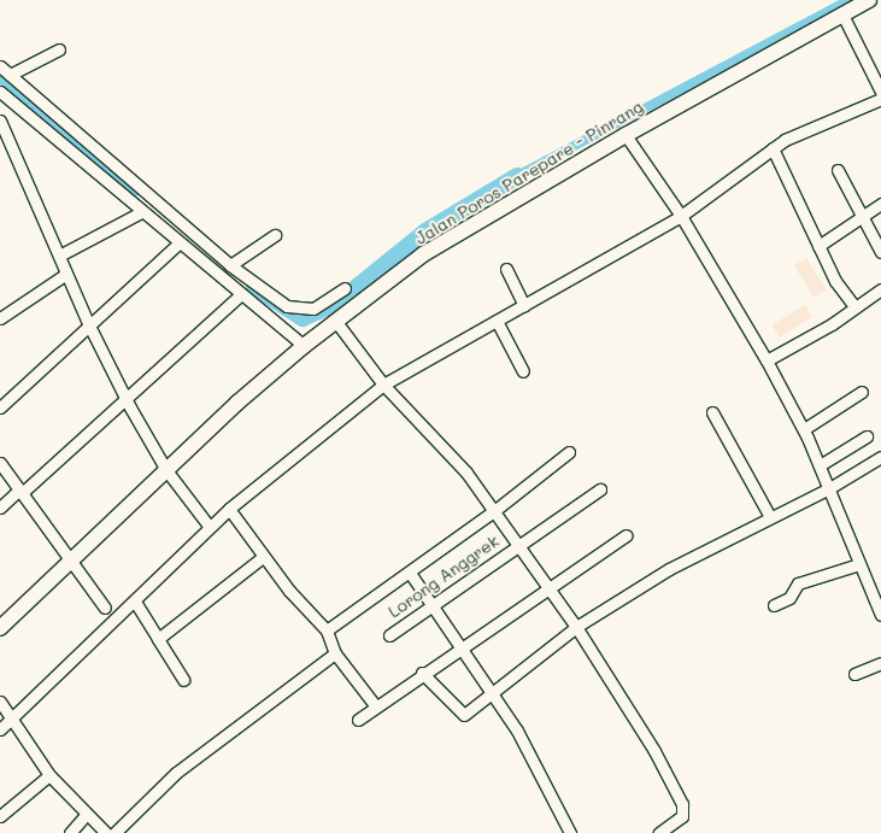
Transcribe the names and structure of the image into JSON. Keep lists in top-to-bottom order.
{
  "streets": {
    "highway": ["Jalan Poros Parepare - Pinrang"],
    "street": ["Lorong Anggrek"]
  }
}
